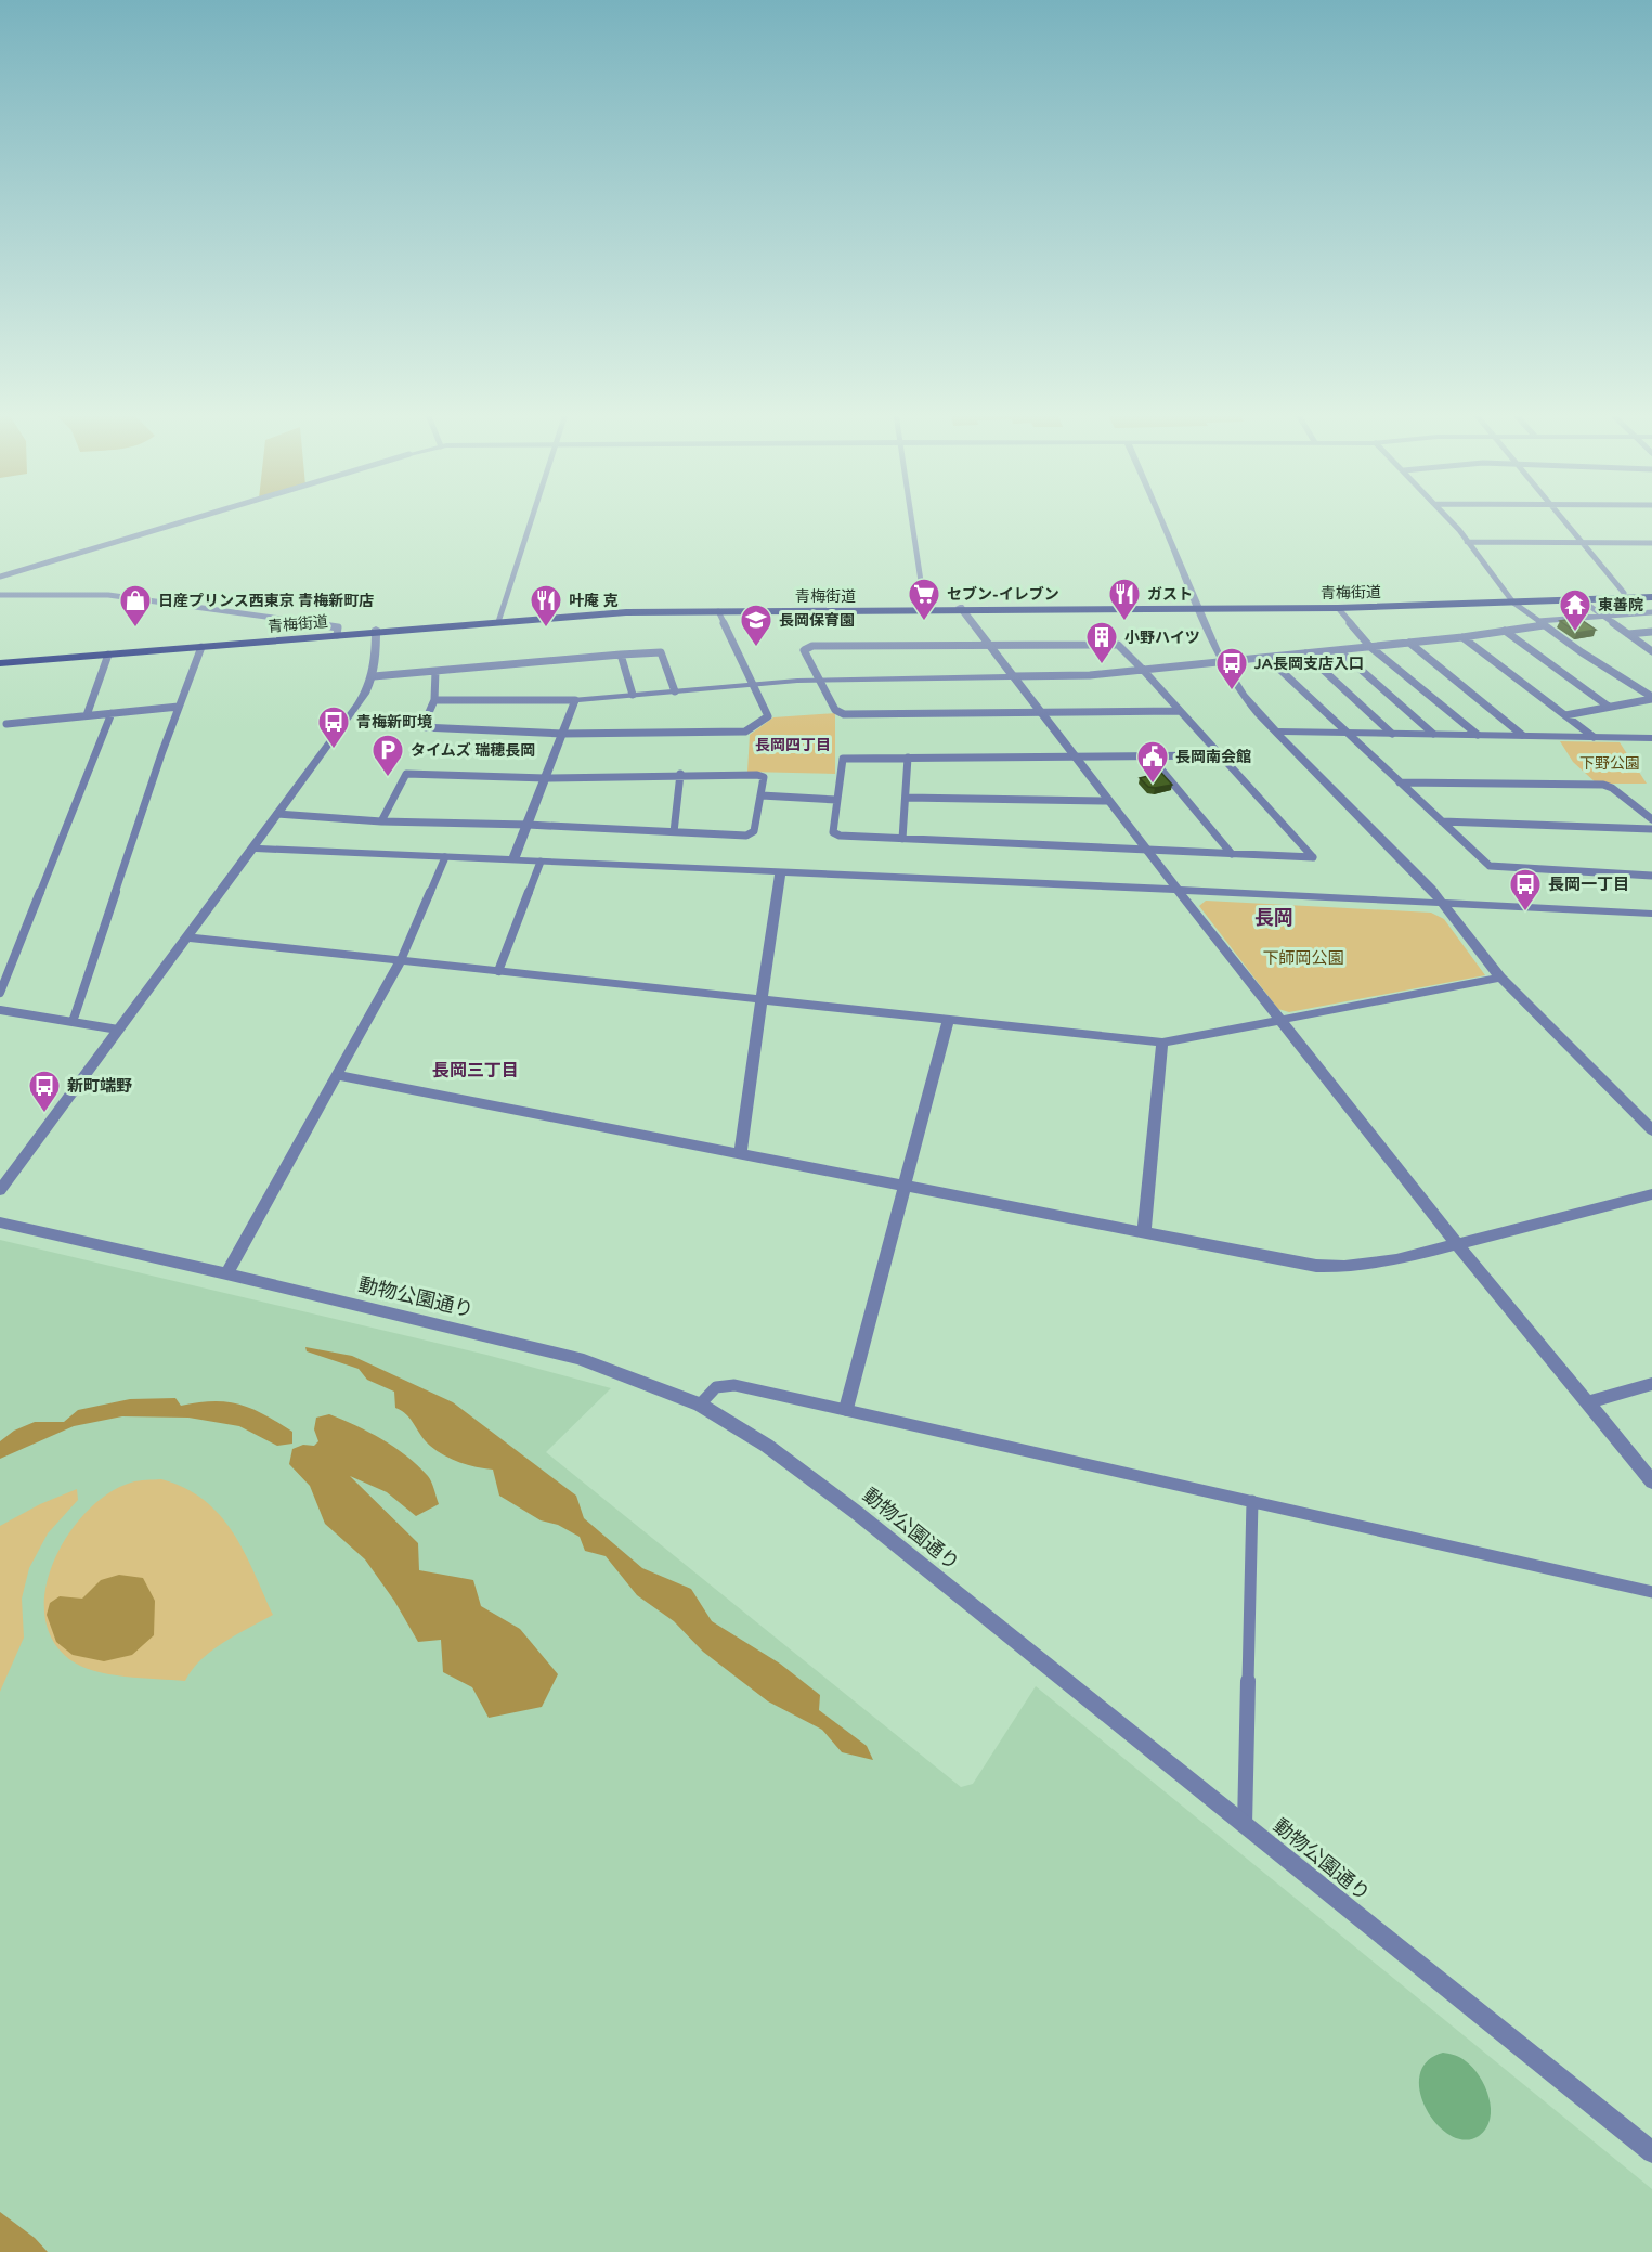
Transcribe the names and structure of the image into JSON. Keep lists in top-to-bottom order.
{
  "streets": {
    "main road": ["青梅街道"],
    "street": ["動物公園通り"]
  },
  "districts": ["長岡四丁目", "長岡", "長岡三丁目"],
  "parks": ["下野公園", "下師岡公園"],
  "places": {
    "supermarket": ["セブン-イレブン"],
    "restaurant": ["ガスト", "叶庵 克"],
    "shop": ["日産プリンス西東京 青梅新町店"],
    "temple": ["東善院"],
    "school or university": ["長岡保育園"],
    "building": ["小野ハイツ"],
    "bus stop": [
      "JA長岡支店入口",
      "青梅新町境",
      "長岡一丁目",
      "新町端野"
    ],
    "parking": ["タイムズ 瑞穂長岡"],
    "public building": ["長岡南会館"]
  }
}
